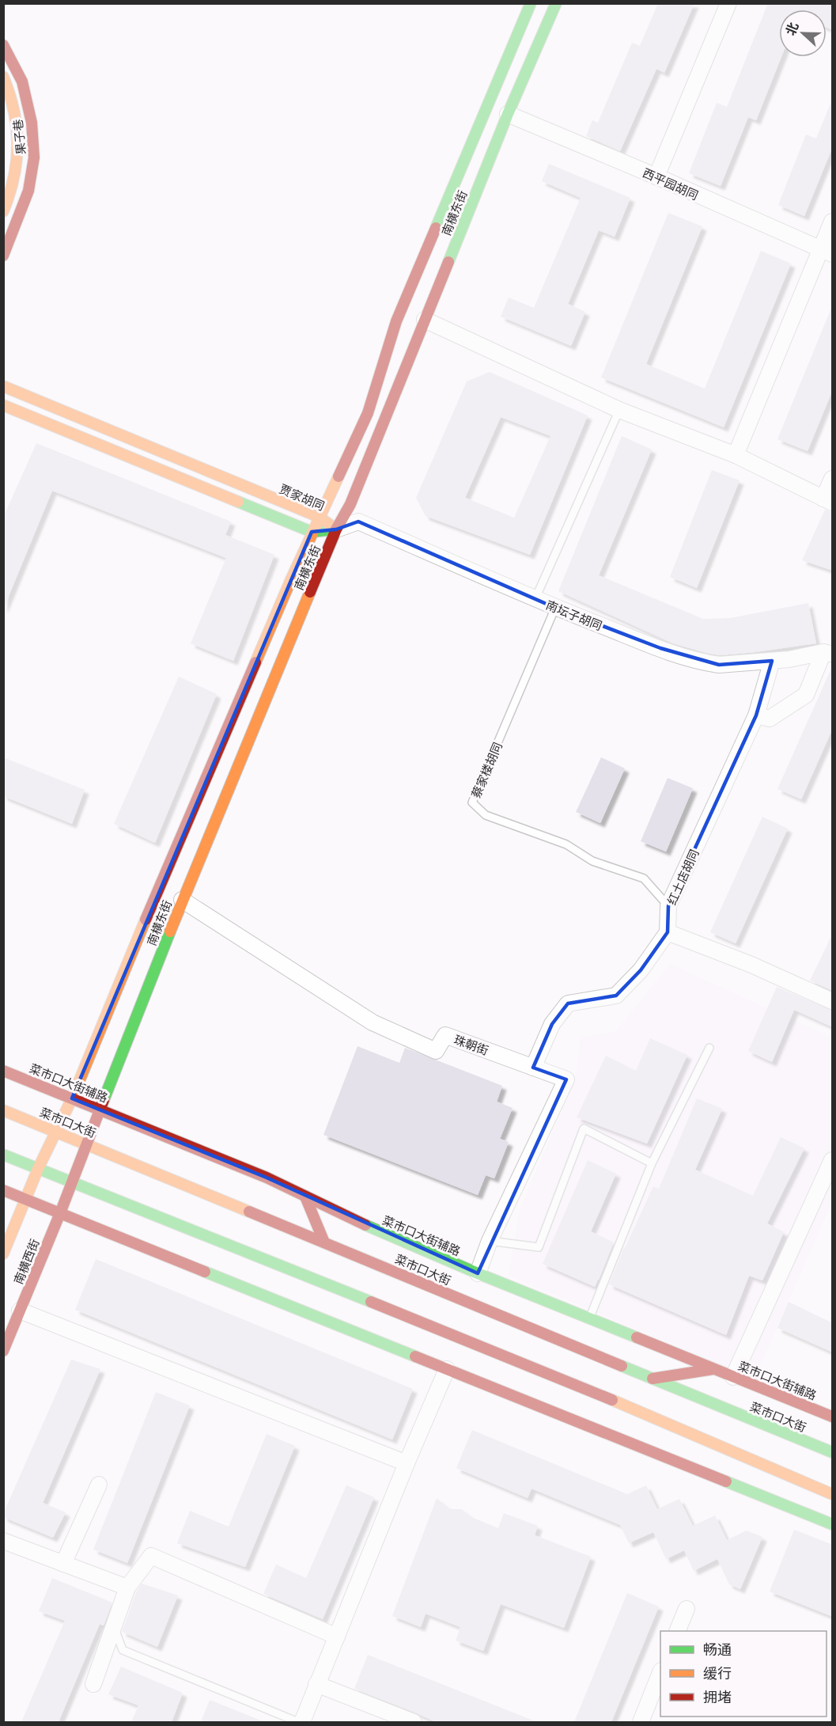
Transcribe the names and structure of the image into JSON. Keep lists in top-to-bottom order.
{
  "streets": {
    "main road": [
      "果子巷",
      "南横东街",
      "贾家胡同",
      "菜市口大街辅路",
      "菜市口大街",
      "南横西街"
    ],
    "street": [
      "西平园胡同",
      "南坛子胡同",
      "红土店胡同",
      "珠朝街"
    ],
    "lane": ["蔡家楼胡同"]
  },
  "crossings": [
    ["西平园胡同", "南横东街"],
    ["南横东街", "贾家胡同"],
    ["南横东街", "南坛子胡同"],
    ["南横东街", "珠朝街"],
    ["南横东街", "菜市口大街辅路"],
    ["南横东街", "菜市口大街"],
    ["南横东街", "南横西街"],
    ["贾家胡同", "南坛子胡同"],
    ["南坛子胡同", "蔡家楼胡同"],
    ["南坛子胡同", "红土店胡同"],
    ["蔡家楼胡同", "红土店胡同"],
    ["珠朝街", "菜市口大街辅路"]
  ],
  "legend": ["畅通", "缓行", "拥堵"],
  "north": "left"
}
